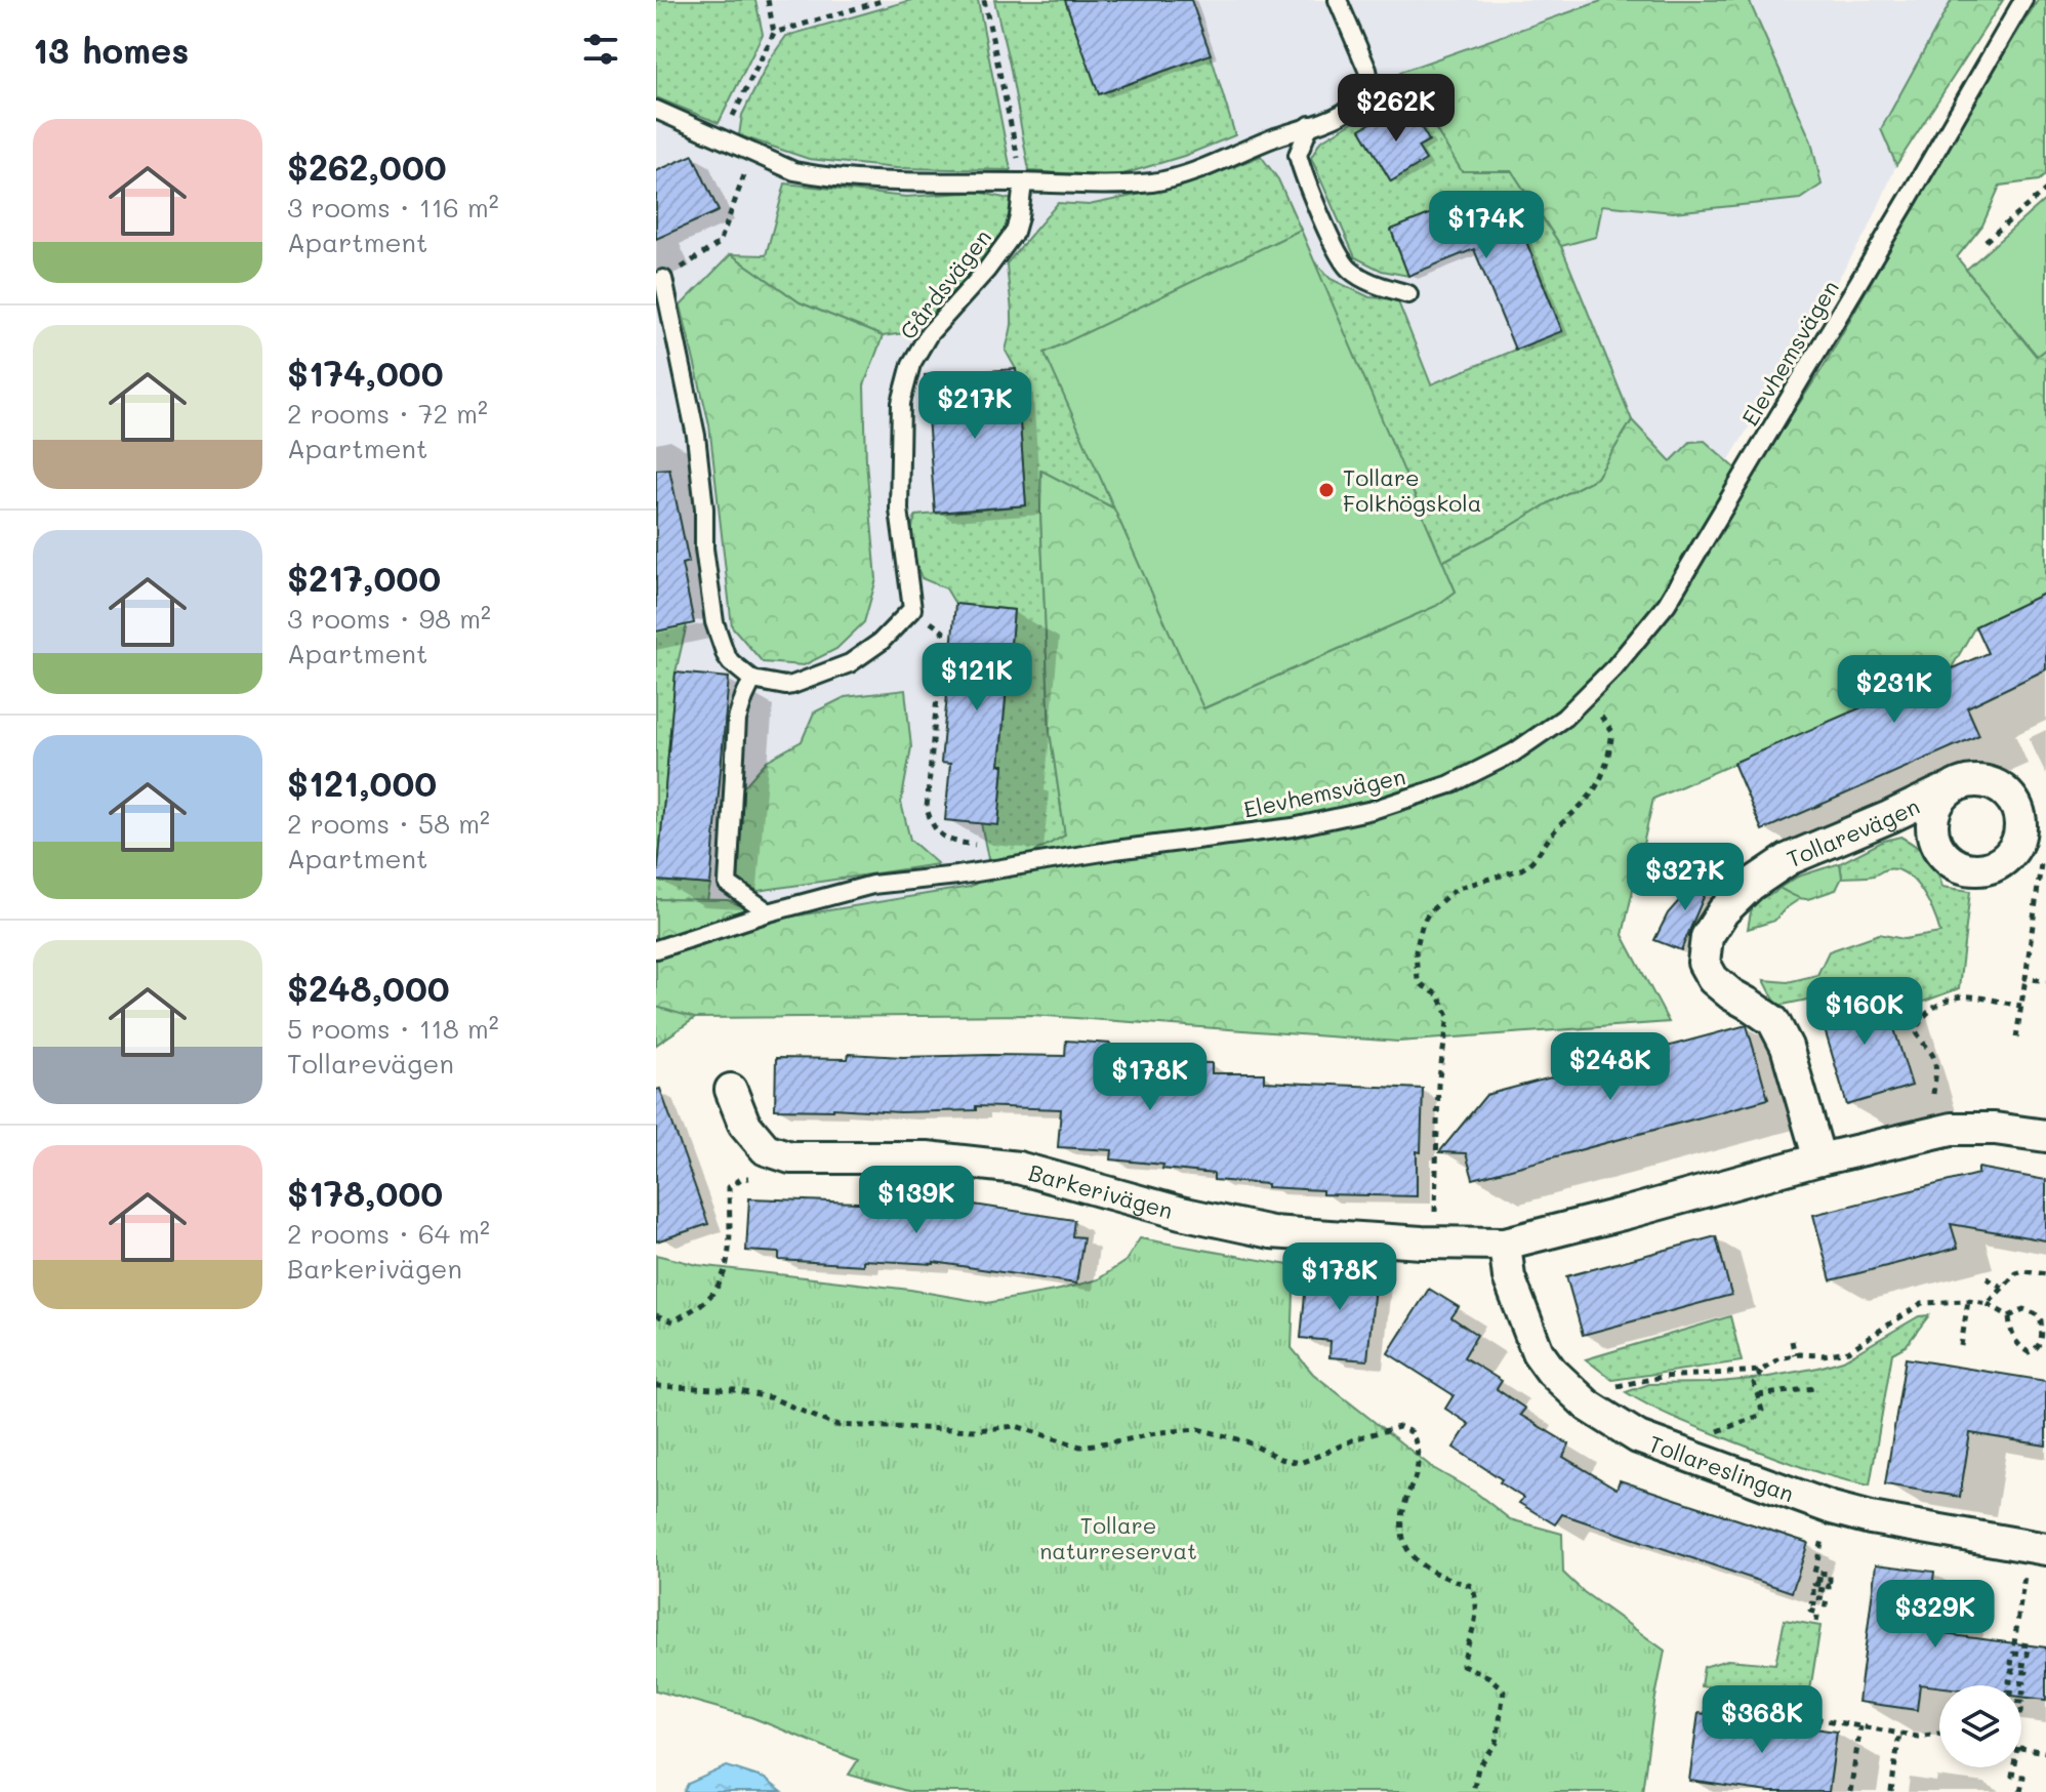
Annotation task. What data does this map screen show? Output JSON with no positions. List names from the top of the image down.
{
  "streets": {
    "street": ["Tollarevägen", "Barkerivägen", "Tollareslingan"],
    "lane": ["Gårdsvägen", "Elevhemsvägen"]
  },
  "crossings": [
    ["Barkerivägen", "Tollareslingan"]
  ],
  "parks": ["Tollare naturreservat"],
  "places": ["Tollare Folkhögskola"],
  "page": {
    "heading": "13 homes",
    "price": [
      "$262K",
      "$174K",
      "$217K",
      "$121K",
      "$231K",
      "$327K",
      "$160K",
      "$248K",
      "$178K",
      "$139K",
      "$178K",
      "$329K",
      "$368K"
    ],
    "list": [
      {
        "name": "$262,000",
        "note": "3 rooms · 116 m² · Apartment"
      },
      {
        "name": "$174,000",
        "note": "2 rooms · 72 m² · Apartment"
      },
      {
        "name": "$217,000",
        "note": "3 rooms · 98 m² · Apartment"
      },
      {
        "name": "$121,000",
        "note": "2 rooms · 58 m² · Apartment"
      },
      {
        "name": "$248,000",
        "note": "5 rooms · 118 m² · Tollarevägen"
      },
      {
        "name": "$178,000",
        "note": "2 rooms · 64 m² · Barkerivägen"
      }
    ]
  }
}
